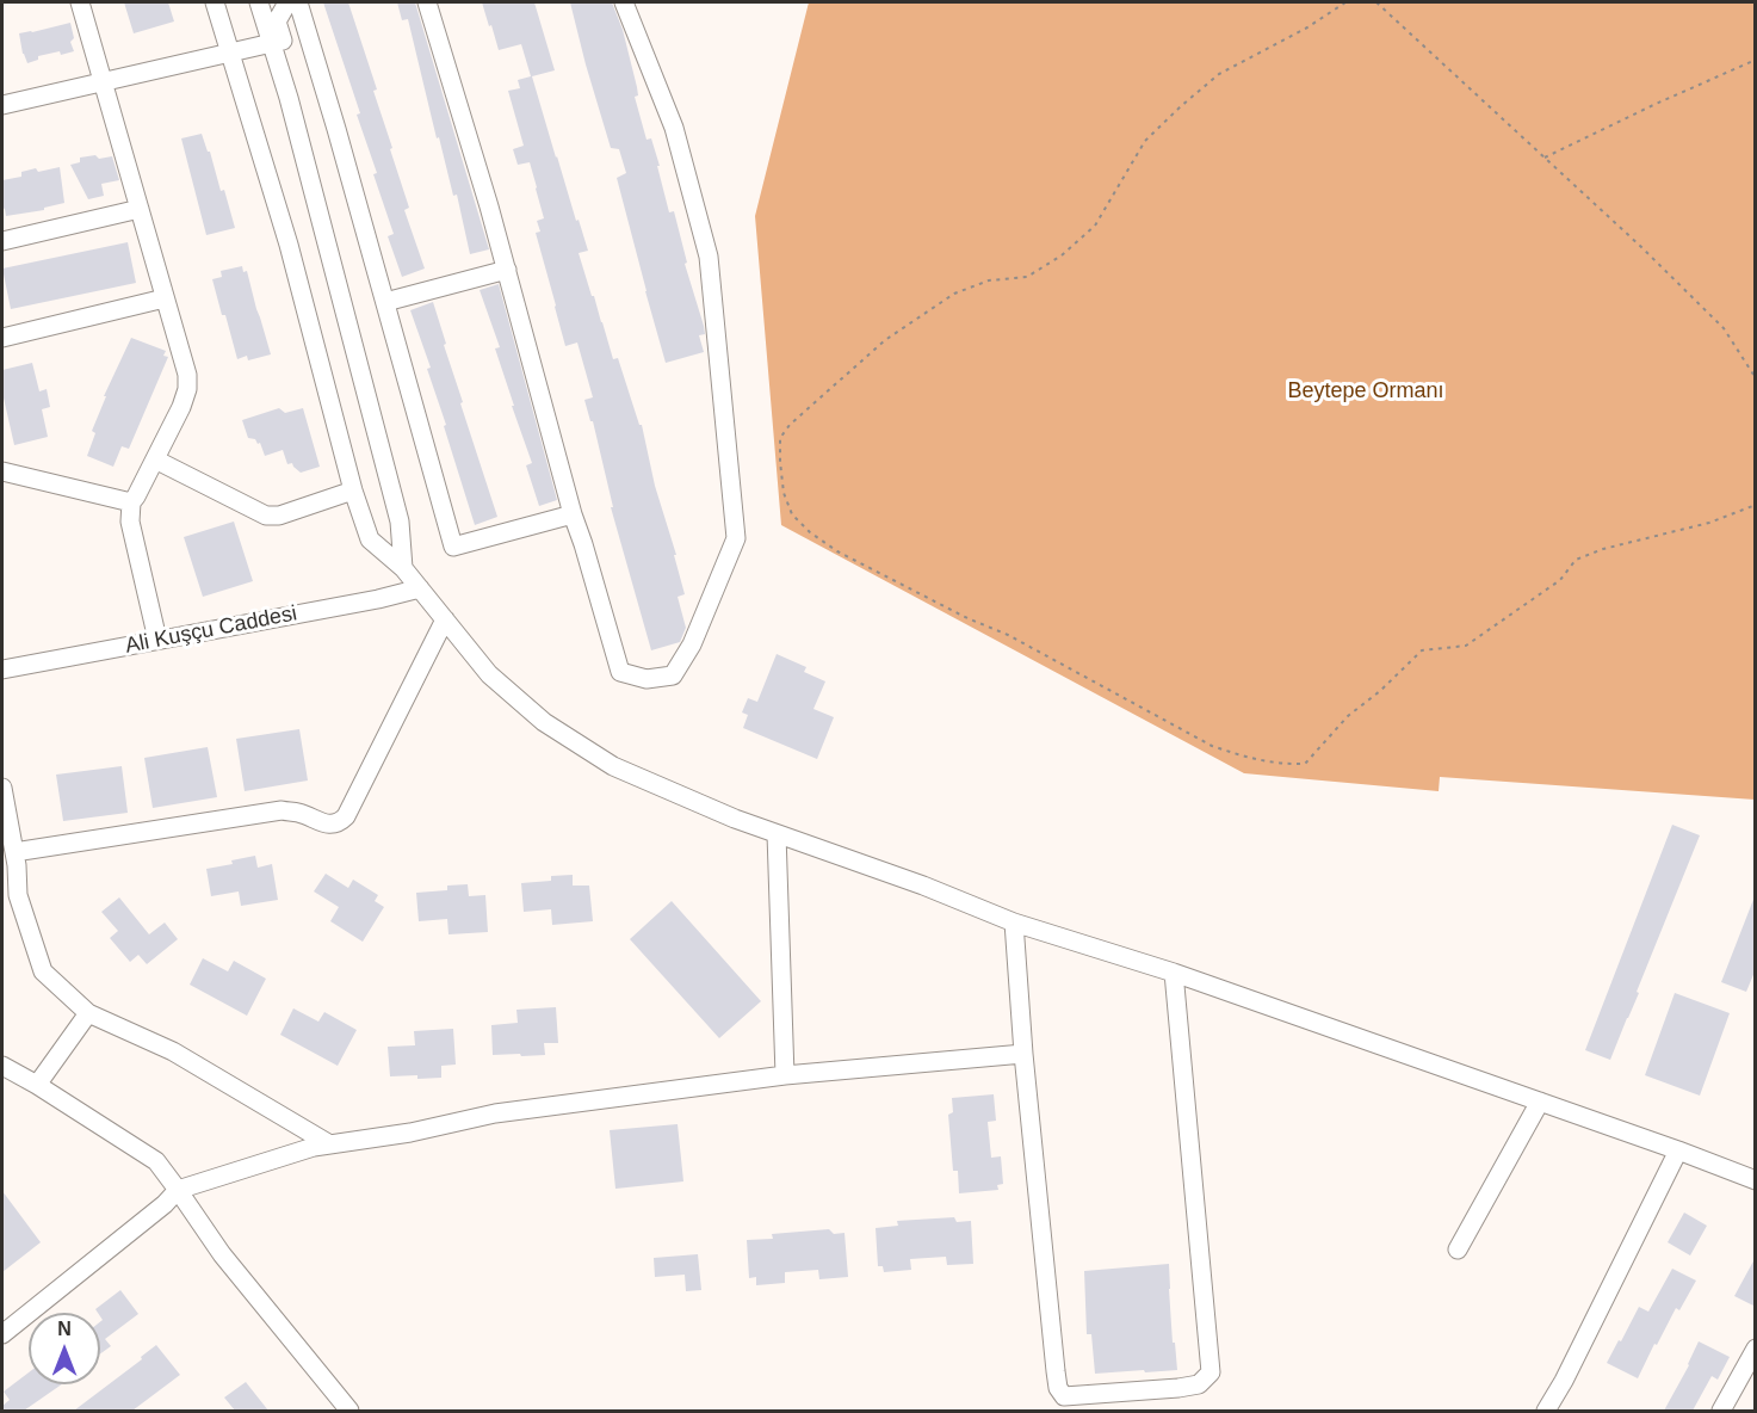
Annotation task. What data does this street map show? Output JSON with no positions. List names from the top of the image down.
{
  "streets": {
    "street": ["Ali Kuşçu Caddesi"]
  },
  "parks": ["Beytepe Ormanı"],
  "north": "top"
}
